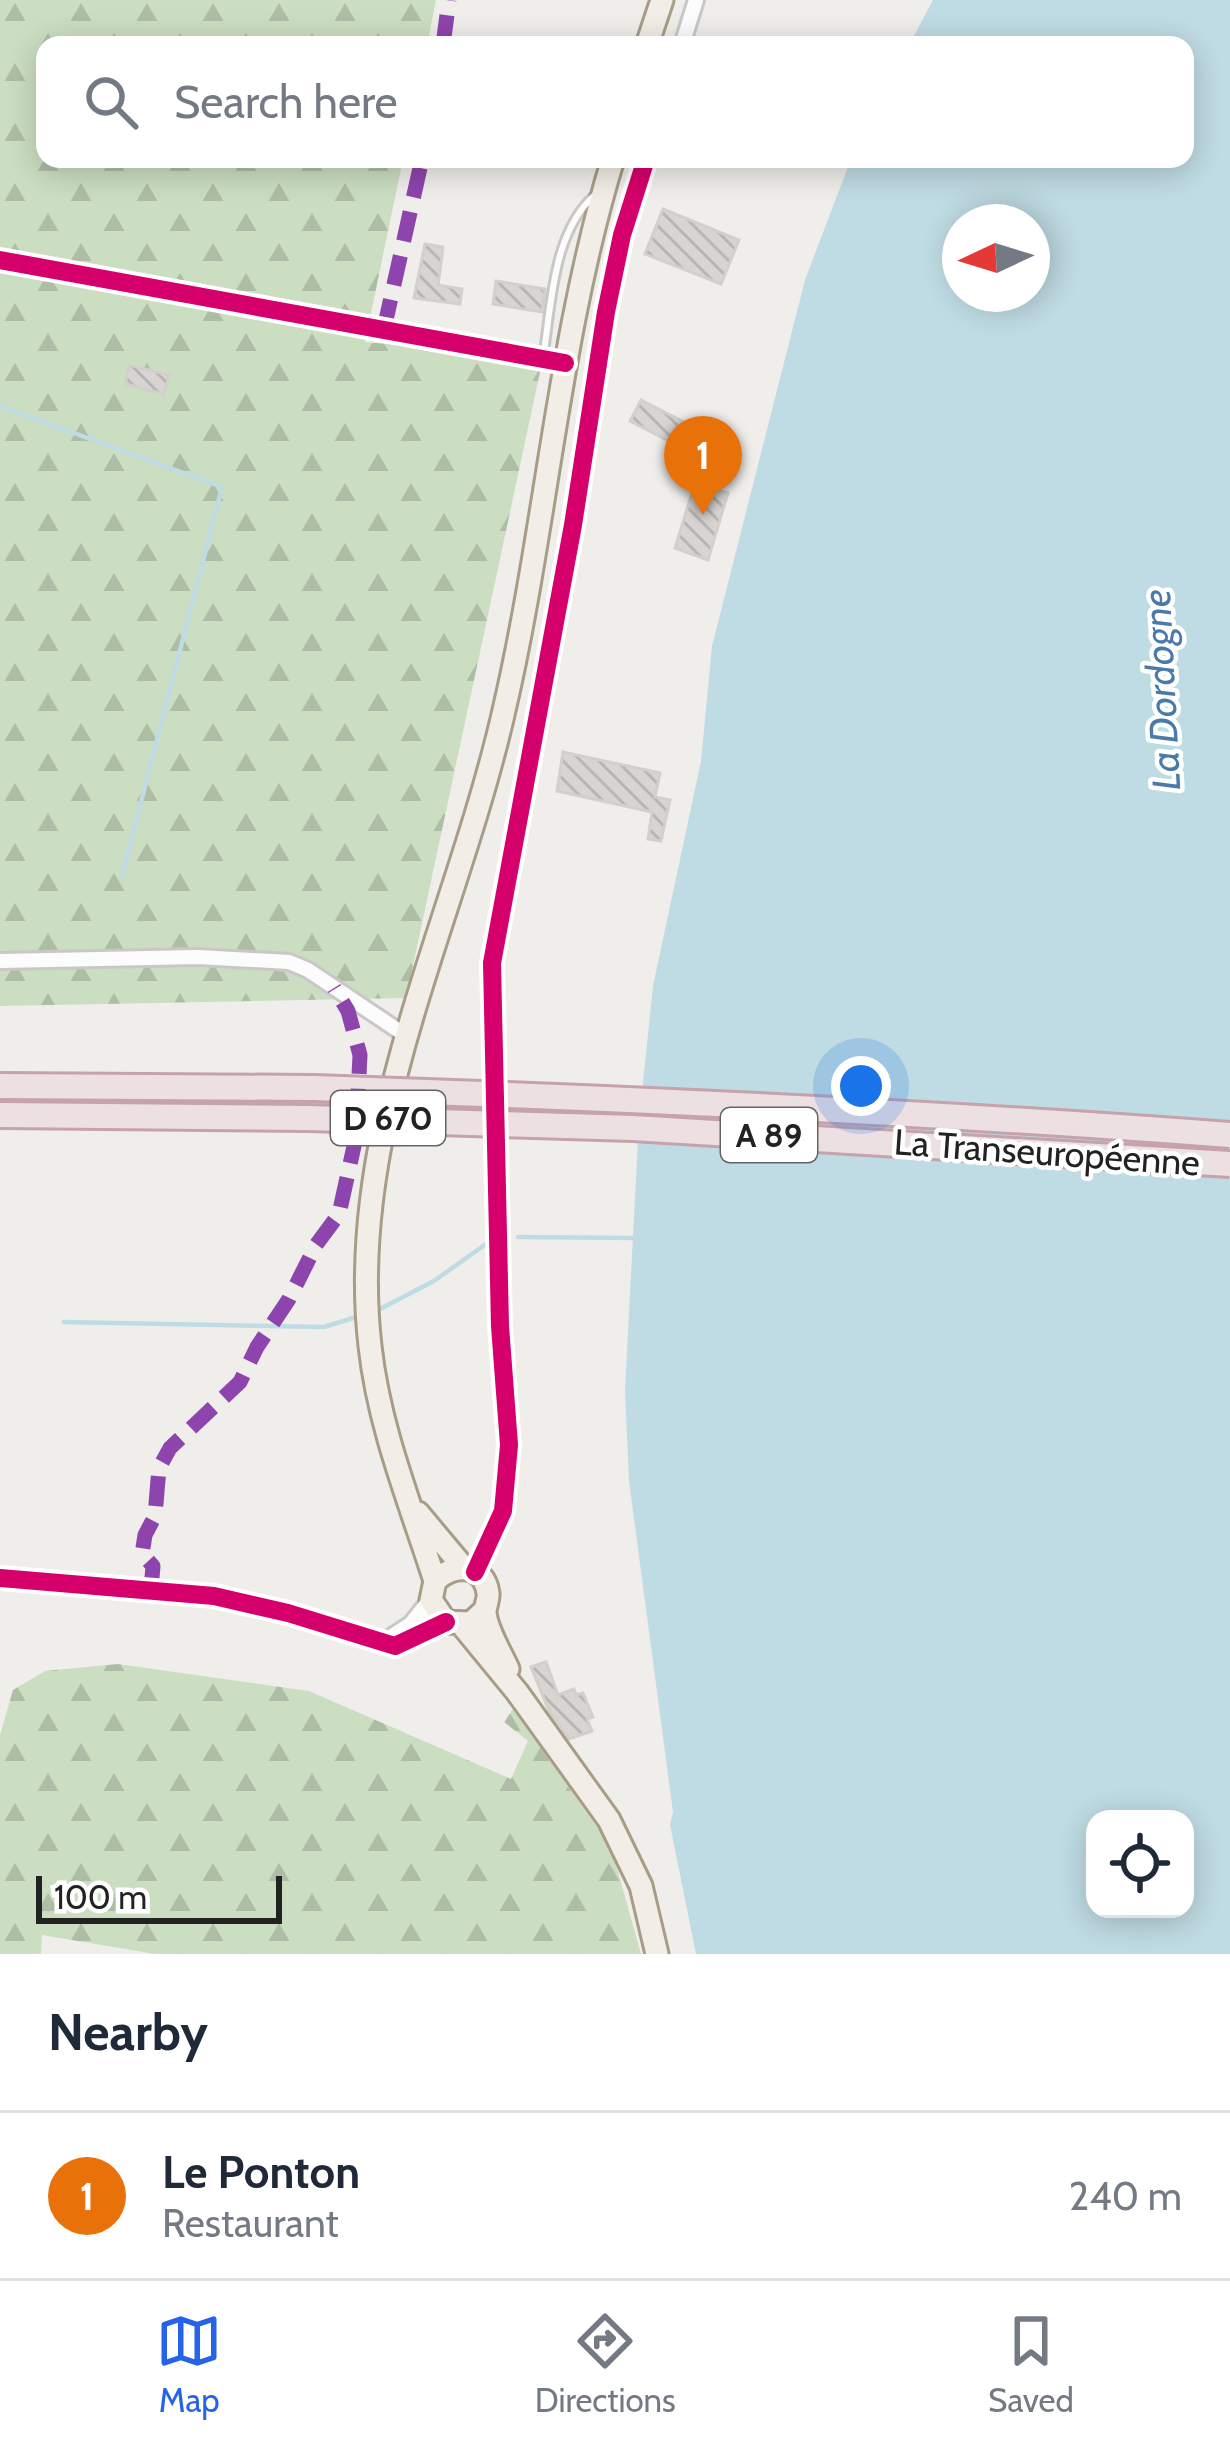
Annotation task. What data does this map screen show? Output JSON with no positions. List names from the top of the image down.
{
  "streets": {
    "highway": ["A 89", "La Transeuropéenne"],
    "main road": ["D 670"]
  },
  "water": ["La Dordogne"],
  "scale_bar": "100 m",
  "north": "left",
  "page": {
    "search": "Search here",
    "pins": "1",
    "scale": "100 m",
    "heading": "Nearby",
    "list": [
      {
        "mark": "1",
        "name": "Le Ponton",
        "note": "Restaurant",
        "value": "240 m"
      }
    ],
    "nav": ["Map", "Directions", "Saved"]
  }
}
